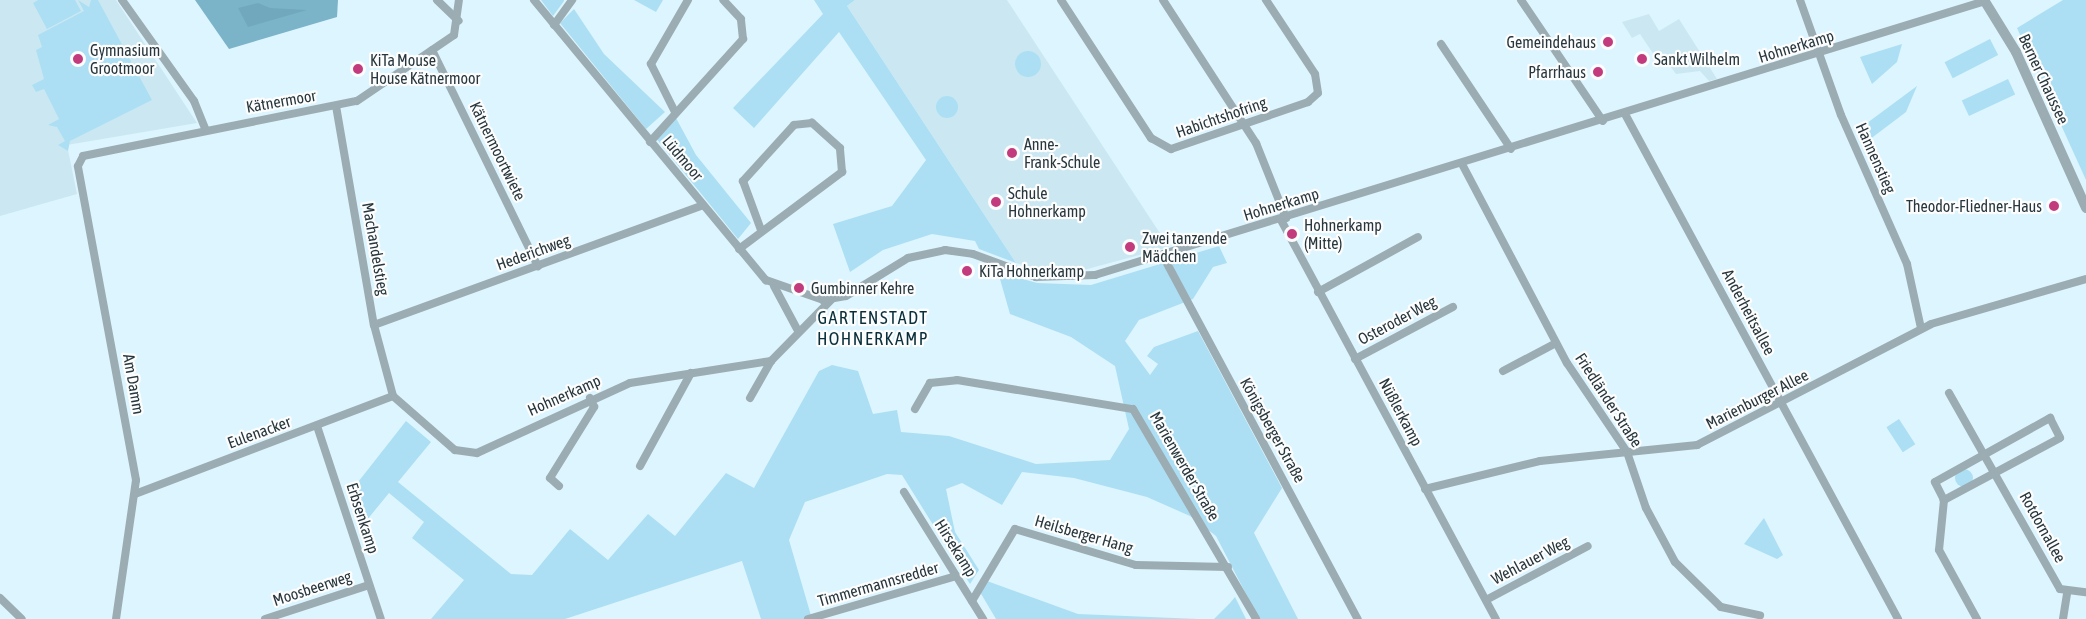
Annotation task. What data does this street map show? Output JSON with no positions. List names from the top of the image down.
{
  "streets": {
    "street": [
      "Hohnerkamp",
      "Berner Chaussee",
      "Kätnermoor",
      "Habichtshofring",
      "Kätnermoortwiete",
      "Lüdmoor",
      "Hannenstieg",
      "Machandelstieg",
      "Hederichweg",
      "Anderheitsallee",
      "Osteroder Weg",
      "Am Damm",
      "Marienburger Allee",
      "Friedländer Straße",
      "Nüßlerkamp",
      "Königsberger Straße",
      "Eulenacker",
      "Marienwerder Straße",
      "Erbsenkamp",
      "Rotdornallee",
      "Heilsberger Hang",
      "Hirsekamp",
      "Wehlauer Weg",
      "Timmermannsredder",
      "Moosbeerweg"
    ]
  },
  "crossings": [
    ["Hohnerkamp", "Berner Chaussee"],
    ["Hohnerkamp", "Hannenstieg"],
    ["Hohnerkamp", "Machandelstieg"],
    ["Hohnerkamp", "Anderheitsallee"],
    ["Hohnerkamp", "Friedländer Straße"],
    ["Hohnerkamp", "Nüßlerkamp"],
    ["Hohnerkamp", "Königsberger Straße"],
    ["Hohnerkamp", "Eulenacker"],
    ["Kätnermoor", "Kätnermoortwiete"],
    ["Kätnermoor", "Machandelstieg"],
    ["Kätnermoor", "Am Damm"],
    ["Habichtshofring", "Nüßlerkamp"],
    ["Kätnermoortwiete", "Hederichweg"],
    ["Lüdmoor", "Hederichweg"],
    ["Hannenstieg", "Marienburger Allee"],
    ["Machandelstieg", "Hederichweg"],
    ["Machandelstieg", "Eulenacker"],
    ["Anderheitsallee", "Marienburger Allee"],
    ["Osteroder Weg", "Nüßlerkamp"],
    ["Am Damm", "Eulenacker"],
    ["Marienburger Allee", "Friedländer Straße"],
    ["Marienburger Allee", "Nüßlerkamp"],
    ["Nüßlerkamp", "Wehlauer Weg"],
    ["Eulenacker", "Erbsenkamp"],
    ["Marienwerder Straße", "Heilsberger Hang"],
    ["Erbsenkamp", "Moosbeerweg"],
    ["Heilsberger Hang", "Hirsekamp"],
    ["Hirsekamp", "Timmermannsredder"]
  ],
  "districts": ["GARTENSTADT HOHNERKAMP"],
  "places": [
    "Gemeindehaus",
    "Gymnasium Grootmoor",
    "Sankt Wilhelm",
    "KiTa Mouse House Kätnermoor",
    "Pfarrhaus",
    "Anne- Frank-Schule",
    "Schule Hohnerkamp",
    "Theodor-Fliedner-Haus",
    "Hohnerkamp (Mitte)",
    "Zwei tanzende Mädchen",
    "KiTa Hohnerkamp",
    "Gumbinner Kehre"
  ]
}
